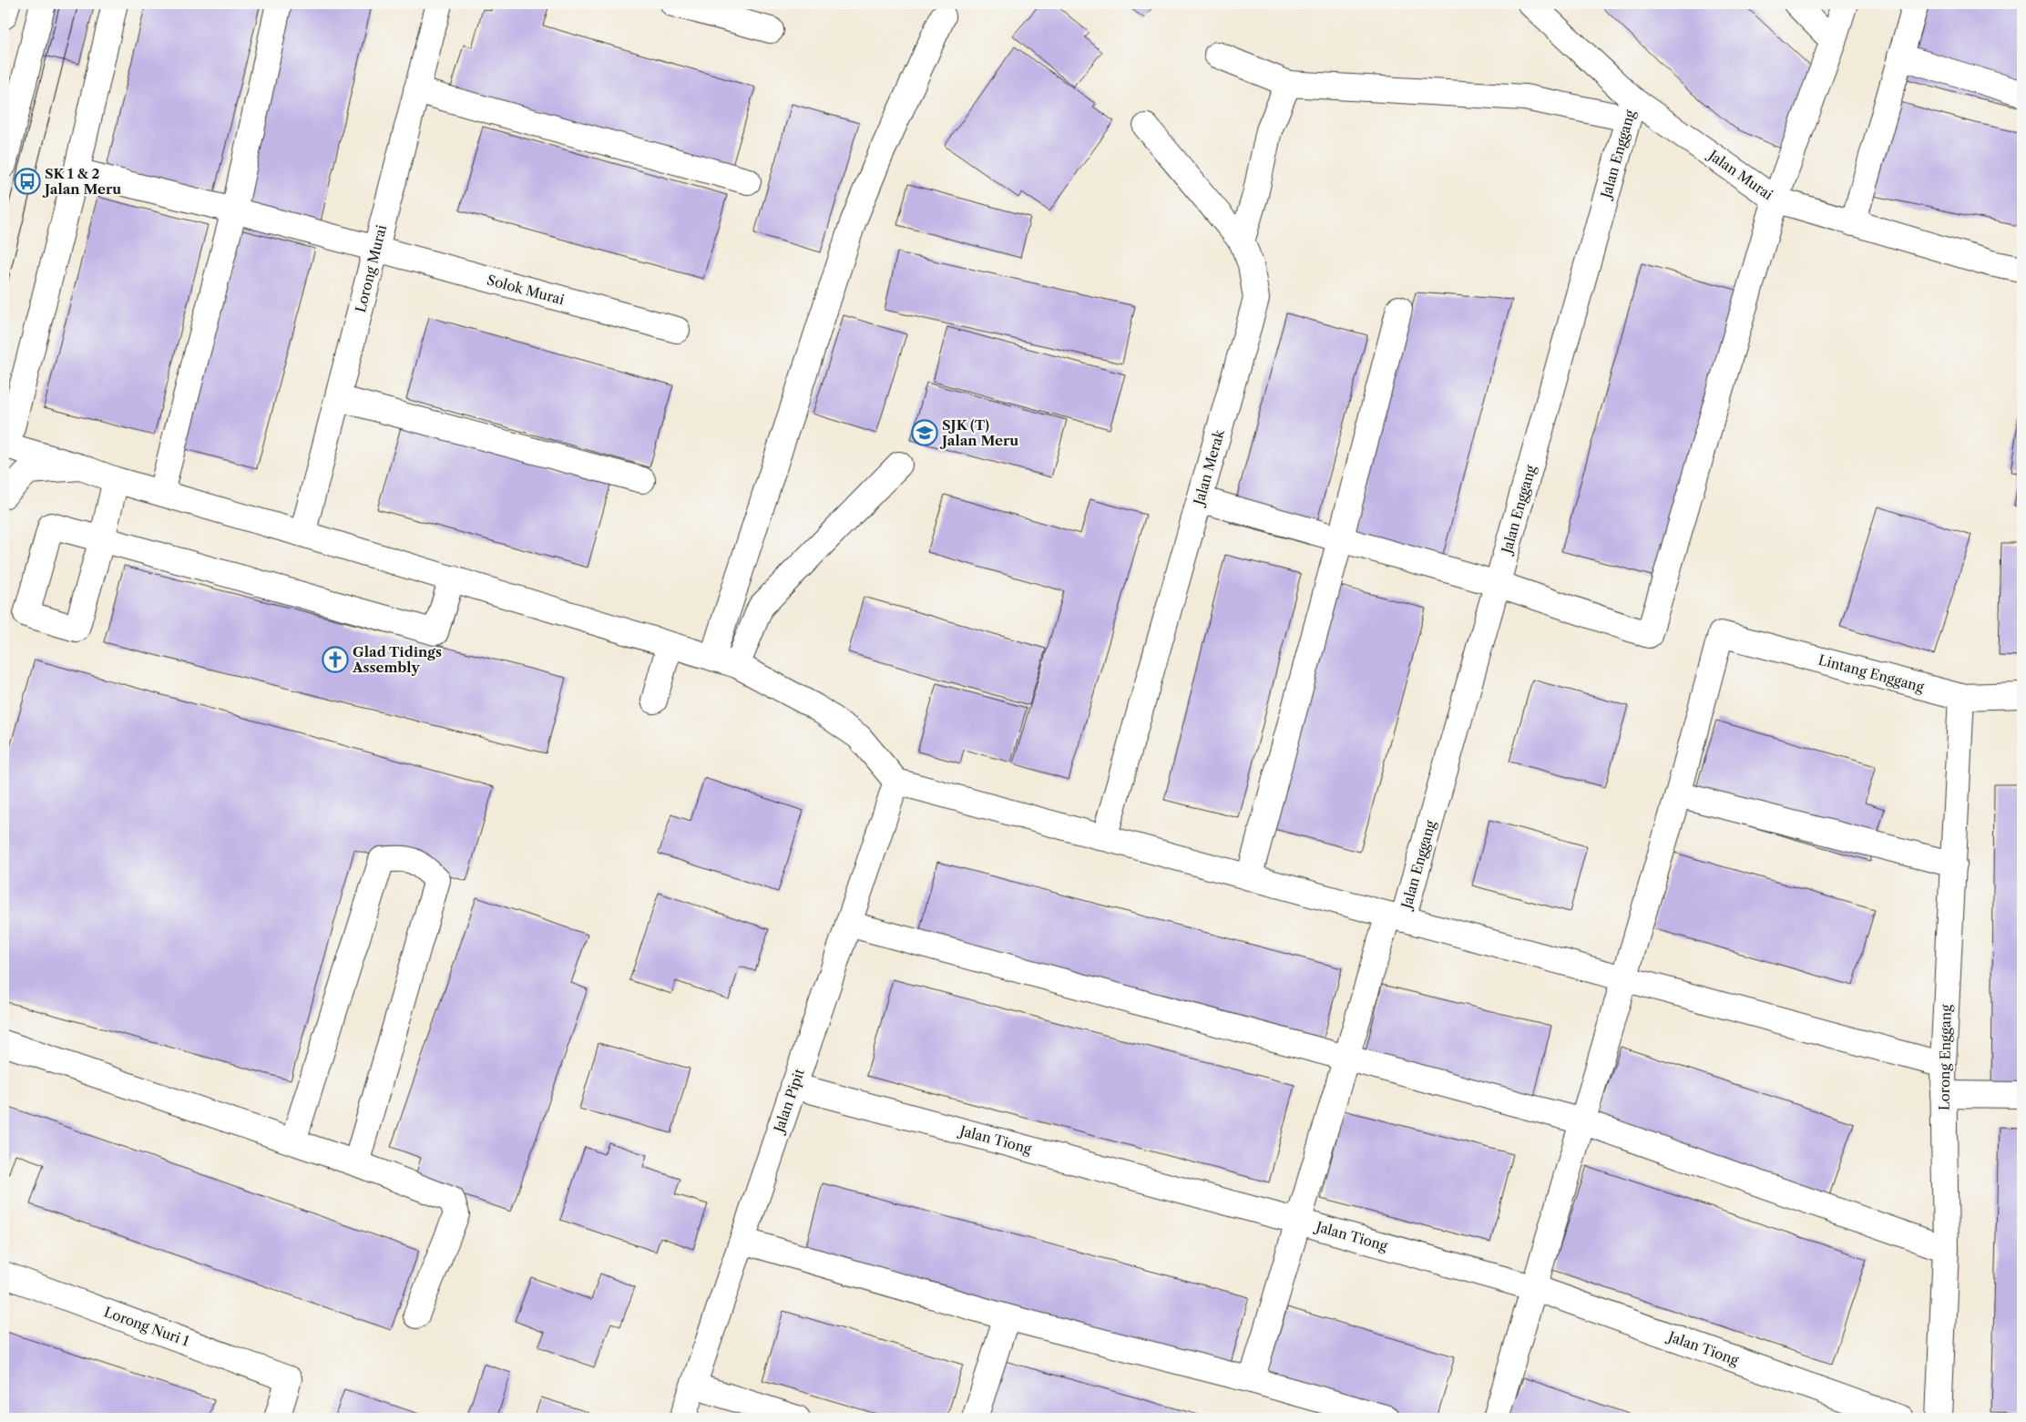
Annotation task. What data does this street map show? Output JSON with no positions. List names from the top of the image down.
{
  "streets": {
    "main road": [
      "Jalan Enggang",
      "Jalan Murai",
      "Lorong Murai",
      "Solok Murai",
      "Jalan Merak",
      "Lintang Enggang",
      "Lorong Enggang",
      "Jalan Pipit",
      "Jalan Tiong",
      "Lorong Nuri 1"
    ]
  },
  "crossings": [
    ["Jalan Enggang", "Jalan Murai"],
    ["Jalan Enggang", "Jalan Tiong"],
    ["Lorong Murai", "Solok Murai"],
    ["Lintang Enggang", "Lorong Enggang"],
    ["Jalan Pipit", "Jalan Tiong"]
  ],
  "places": {
    "bus stop": ["SK 1 & 2 Jalan Meru"],
    "school or university": ["SJK (T) Jalan Meru"],
    "church": ["Glad Tidings Assembly"]
  }
}
